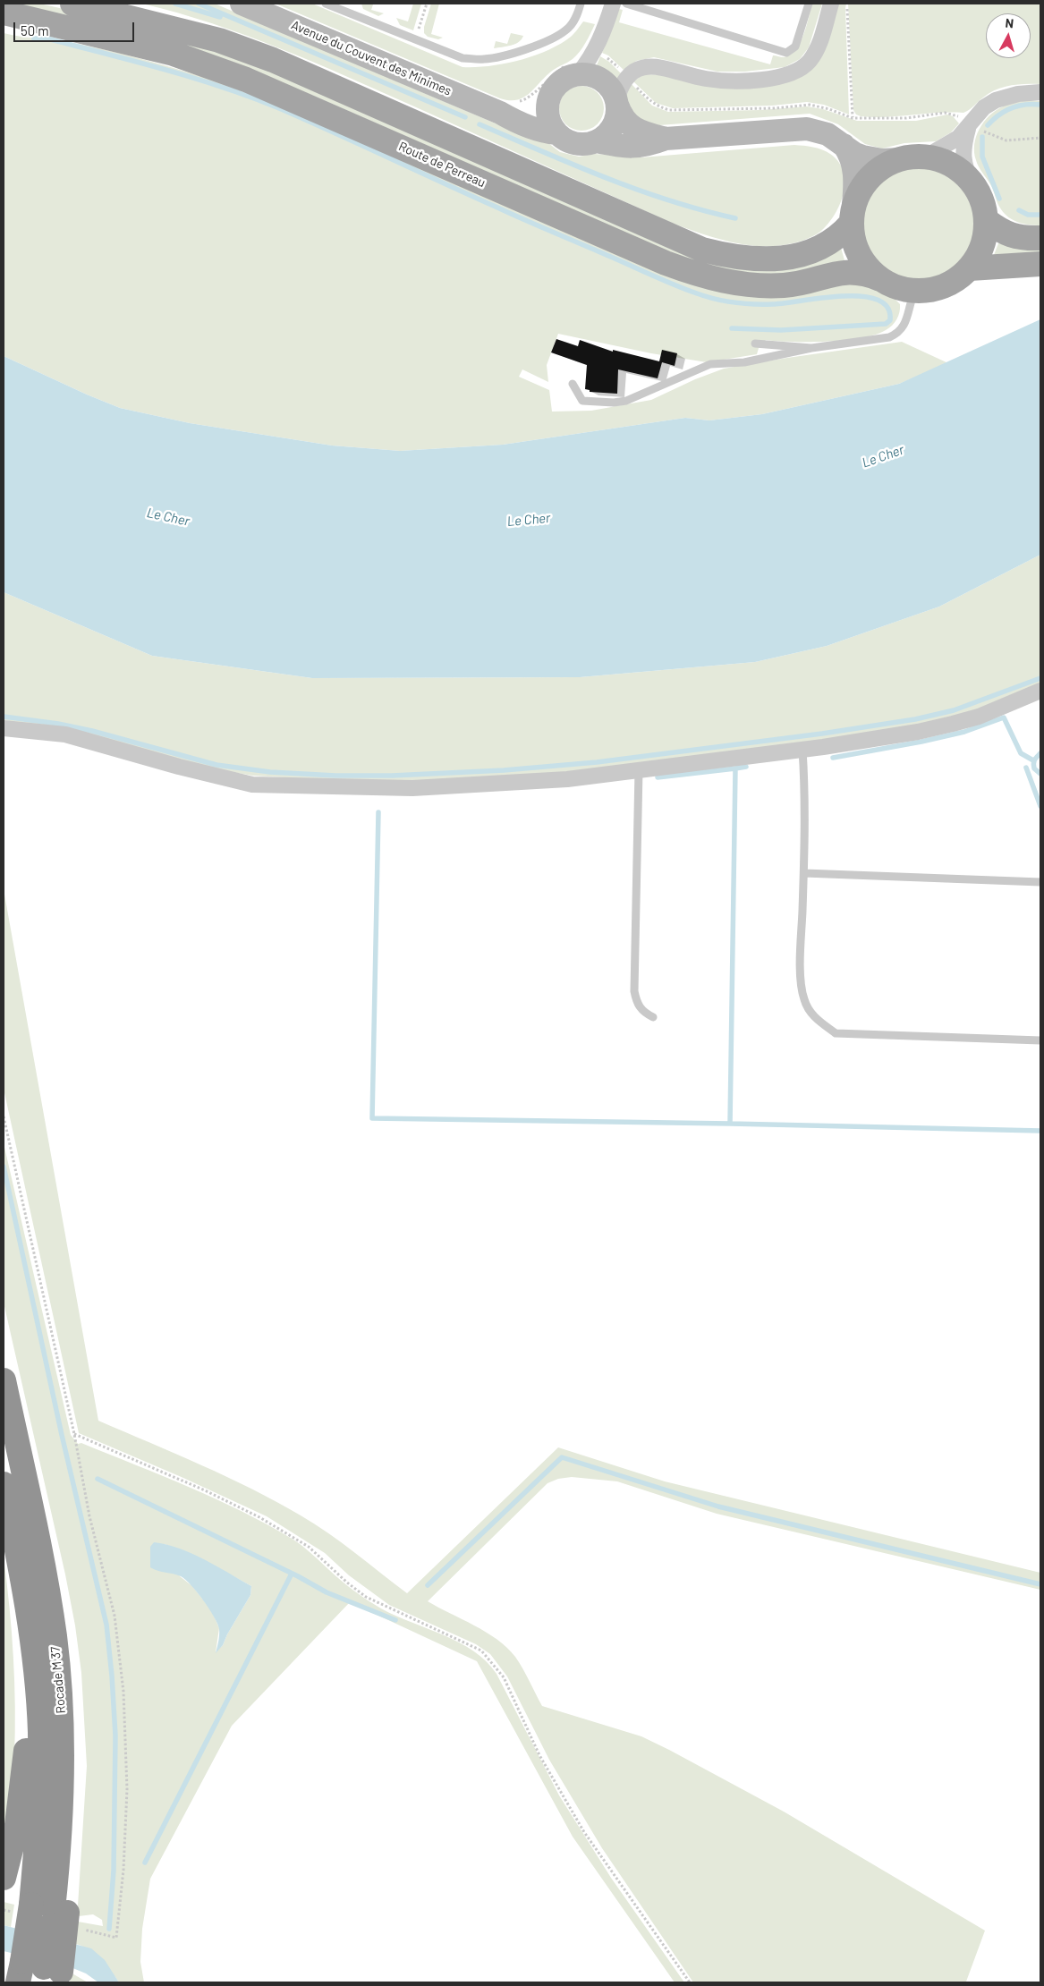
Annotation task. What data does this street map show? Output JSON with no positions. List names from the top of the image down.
{
  "streets": {
    "highway": ["Rocade M 37"],
    "main road": ["Route de Perreau"],
    "street": ["Avenue du Couvent des Minimes"]
  },
  "water": ["Le Cher"],
  "scale_bar": "50 m",
  "north": "top"
}
